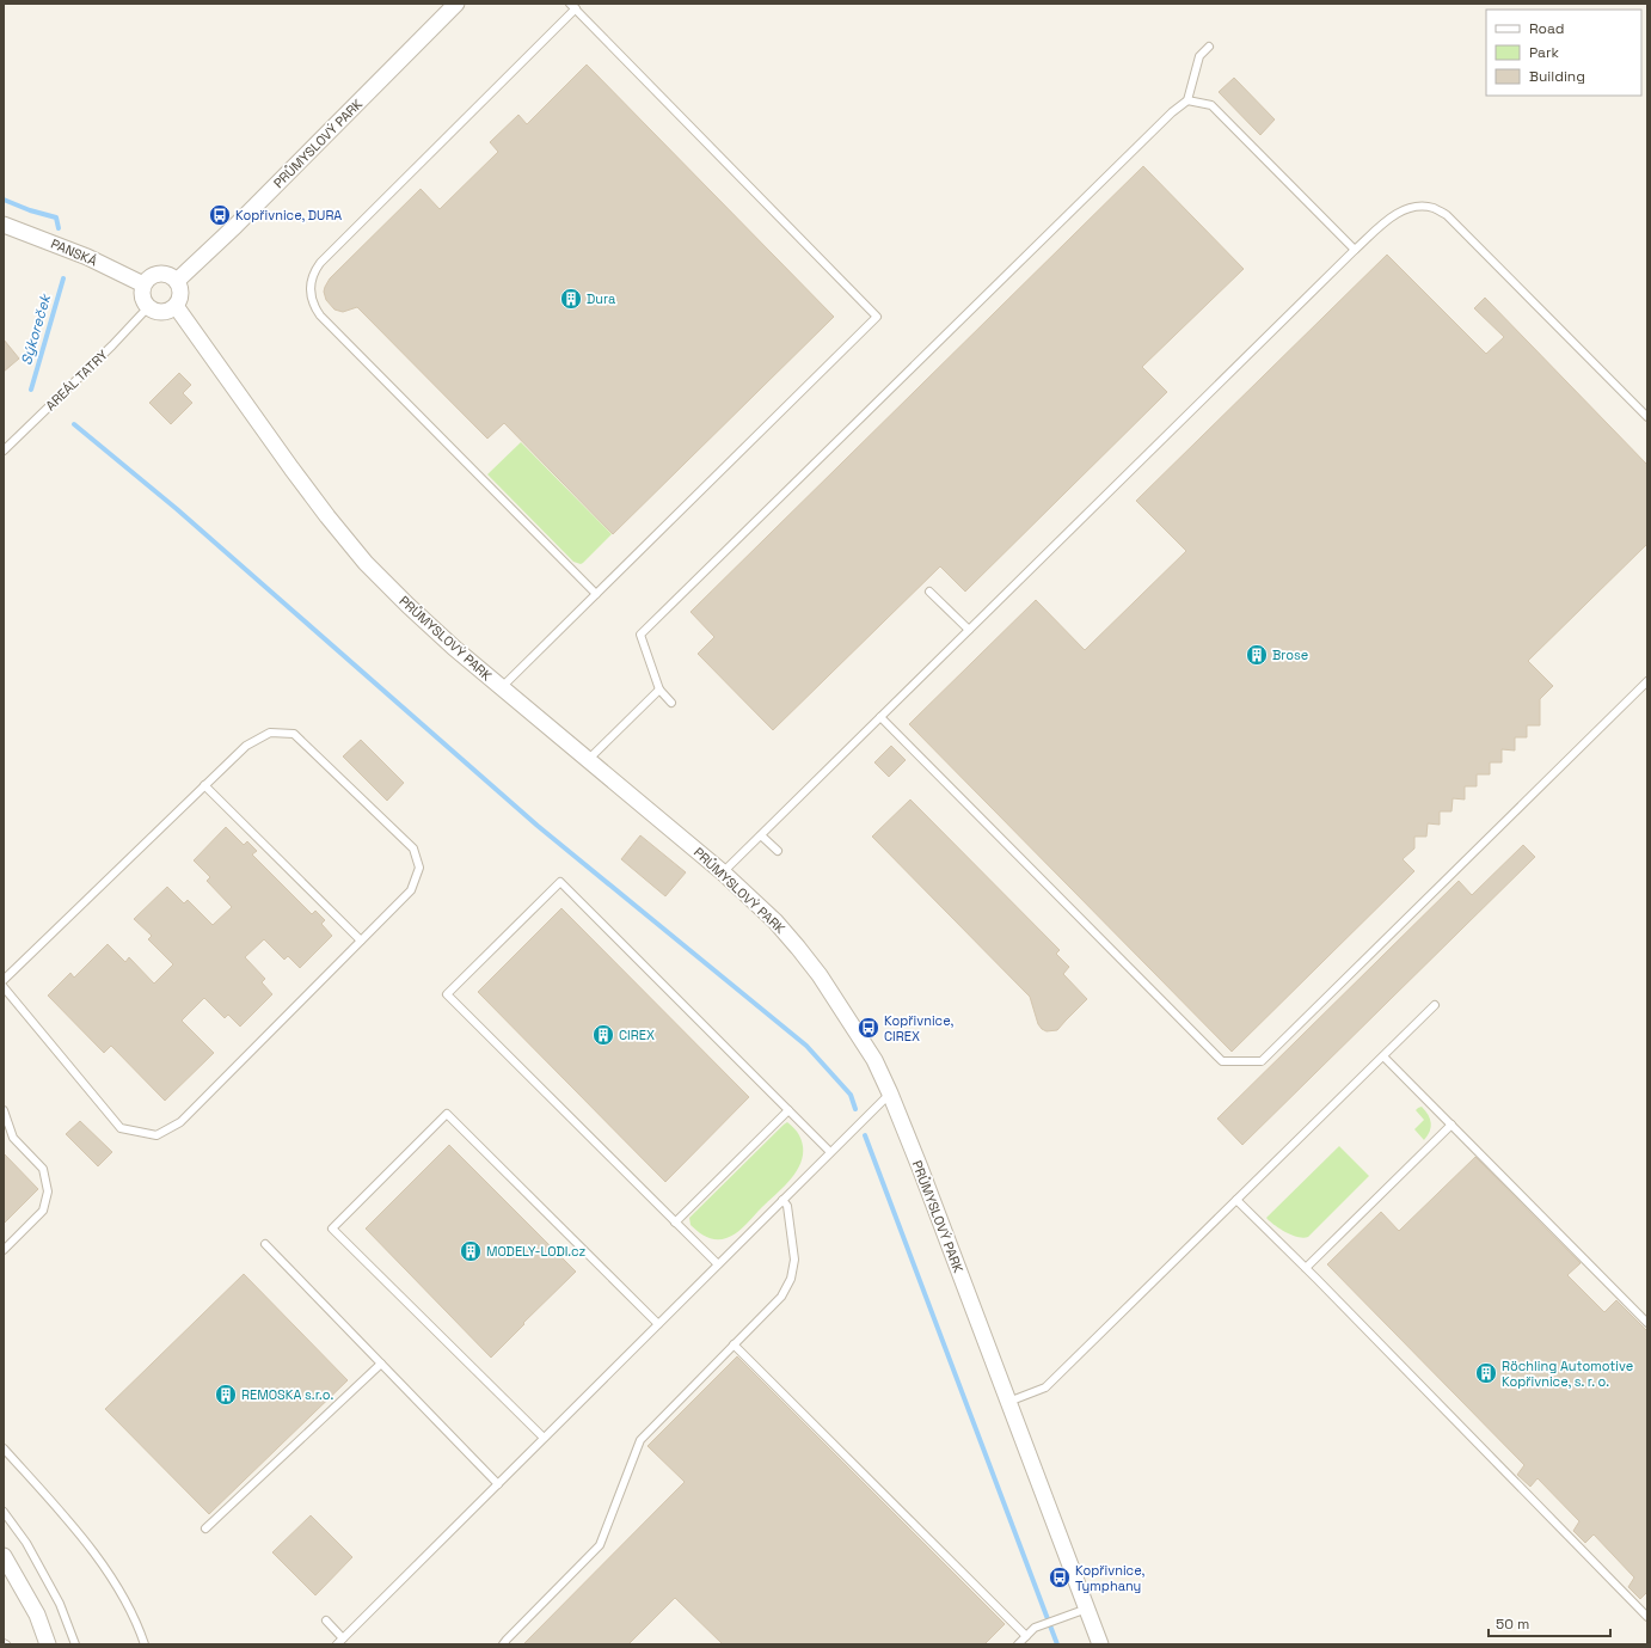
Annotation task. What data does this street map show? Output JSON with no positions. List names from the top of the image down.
{
  "streets": {
    "street": ["PRŮMYSLOVÝ PARK", "PANSKÁ"],
    "lane": ["AREÁL TATRY"]
  },
  "crossings": [
    ["PRŮMYSLOVÝ PARK", "PANSKÁ"],
    ["PRŮMYSLOVÝ PARK", "AREÁL TATRY"],
    ["PANSKÁ", "AREÁL TATRY"]
  ],
  "water": ["Sýkoreček"],
  "places": {
    "bus stop": ["Kopřivnice, DURA", "Kopřivnice, CIREX", "Kopřivnice, Tymphany"],
    "building": [
      "Dura",
      "Brose",
      "CIREX",
      "MODELY-LODI.cz",
      "Röchling Automotive Kopřivnice, s. r. o.",
      "REMOSKA s.r.o."
    ]
  },
  "legend": ["Road", "Park", "Building"],
  "scale_bar": "50 m"
}
